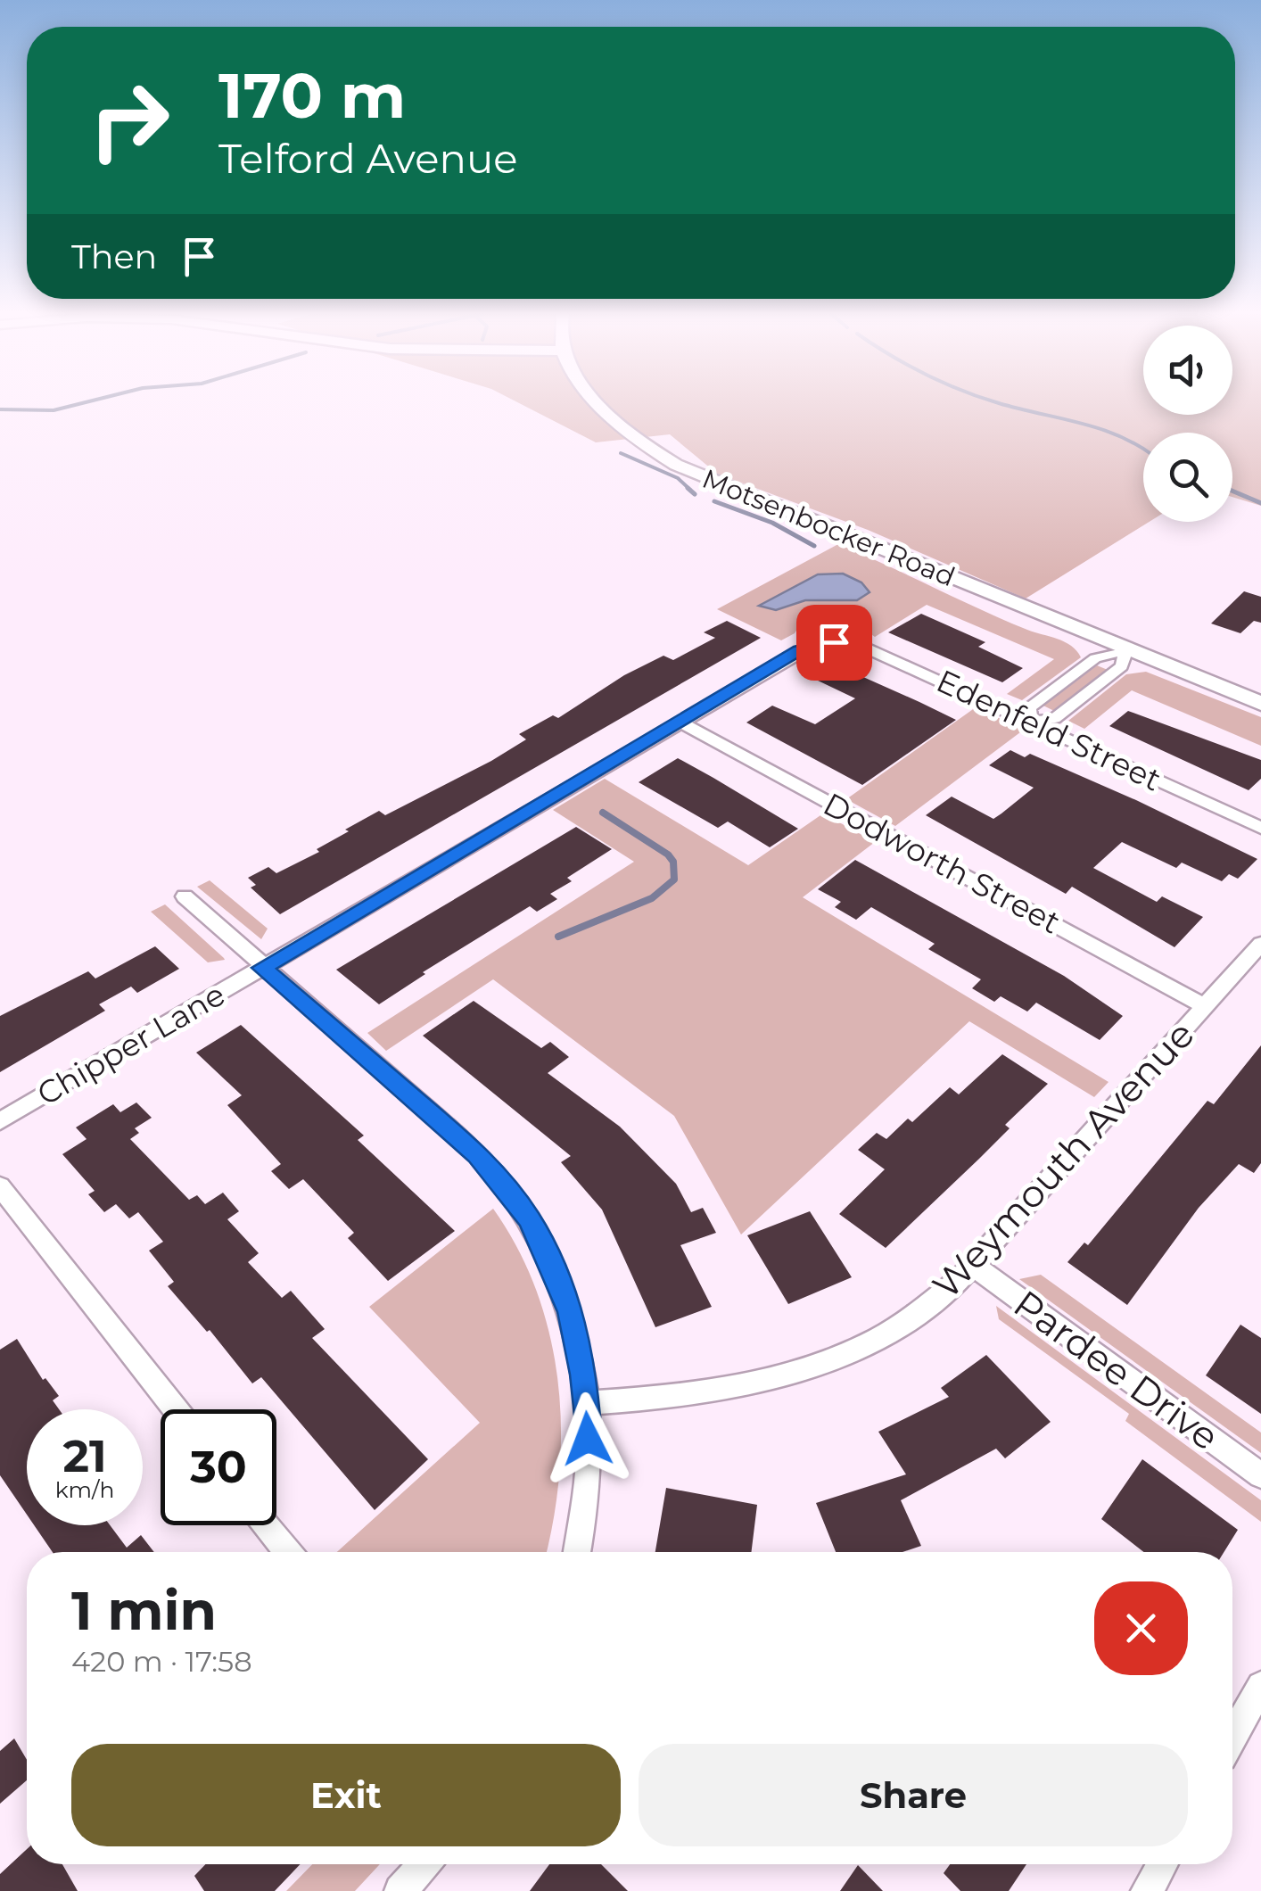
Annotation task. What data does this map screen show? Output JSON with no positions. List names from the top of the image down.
{
  "streets": {
    "main road": ["Motsenbocker Road"],
    "street": [
      "Edenfeld Street",
      "Dodworth Street",
      "Chipper Lane",
      "Weymouth Avenue",
      "Pardee Drive"
    ]
  },
  "crossings": [
    ["Edenfeld Street", "Chipper Lane"],
    ["Dodworth Street", "Chipper Lane"],
    ["Dodworth Street", "Weymouth Avenue"],
    ["Weymouth Avenue", "Pardee Drive"]
  ],
  "page": {
    "turn": ["170 m", "Telford Avenue"],
    "then": "Then",
    "speed": "21 km/h",
    "limit": "30",
    "heading": ["1 min", "420 m · 17:58"],
    "buttons": ["Exit", "Share"]
  }
}
